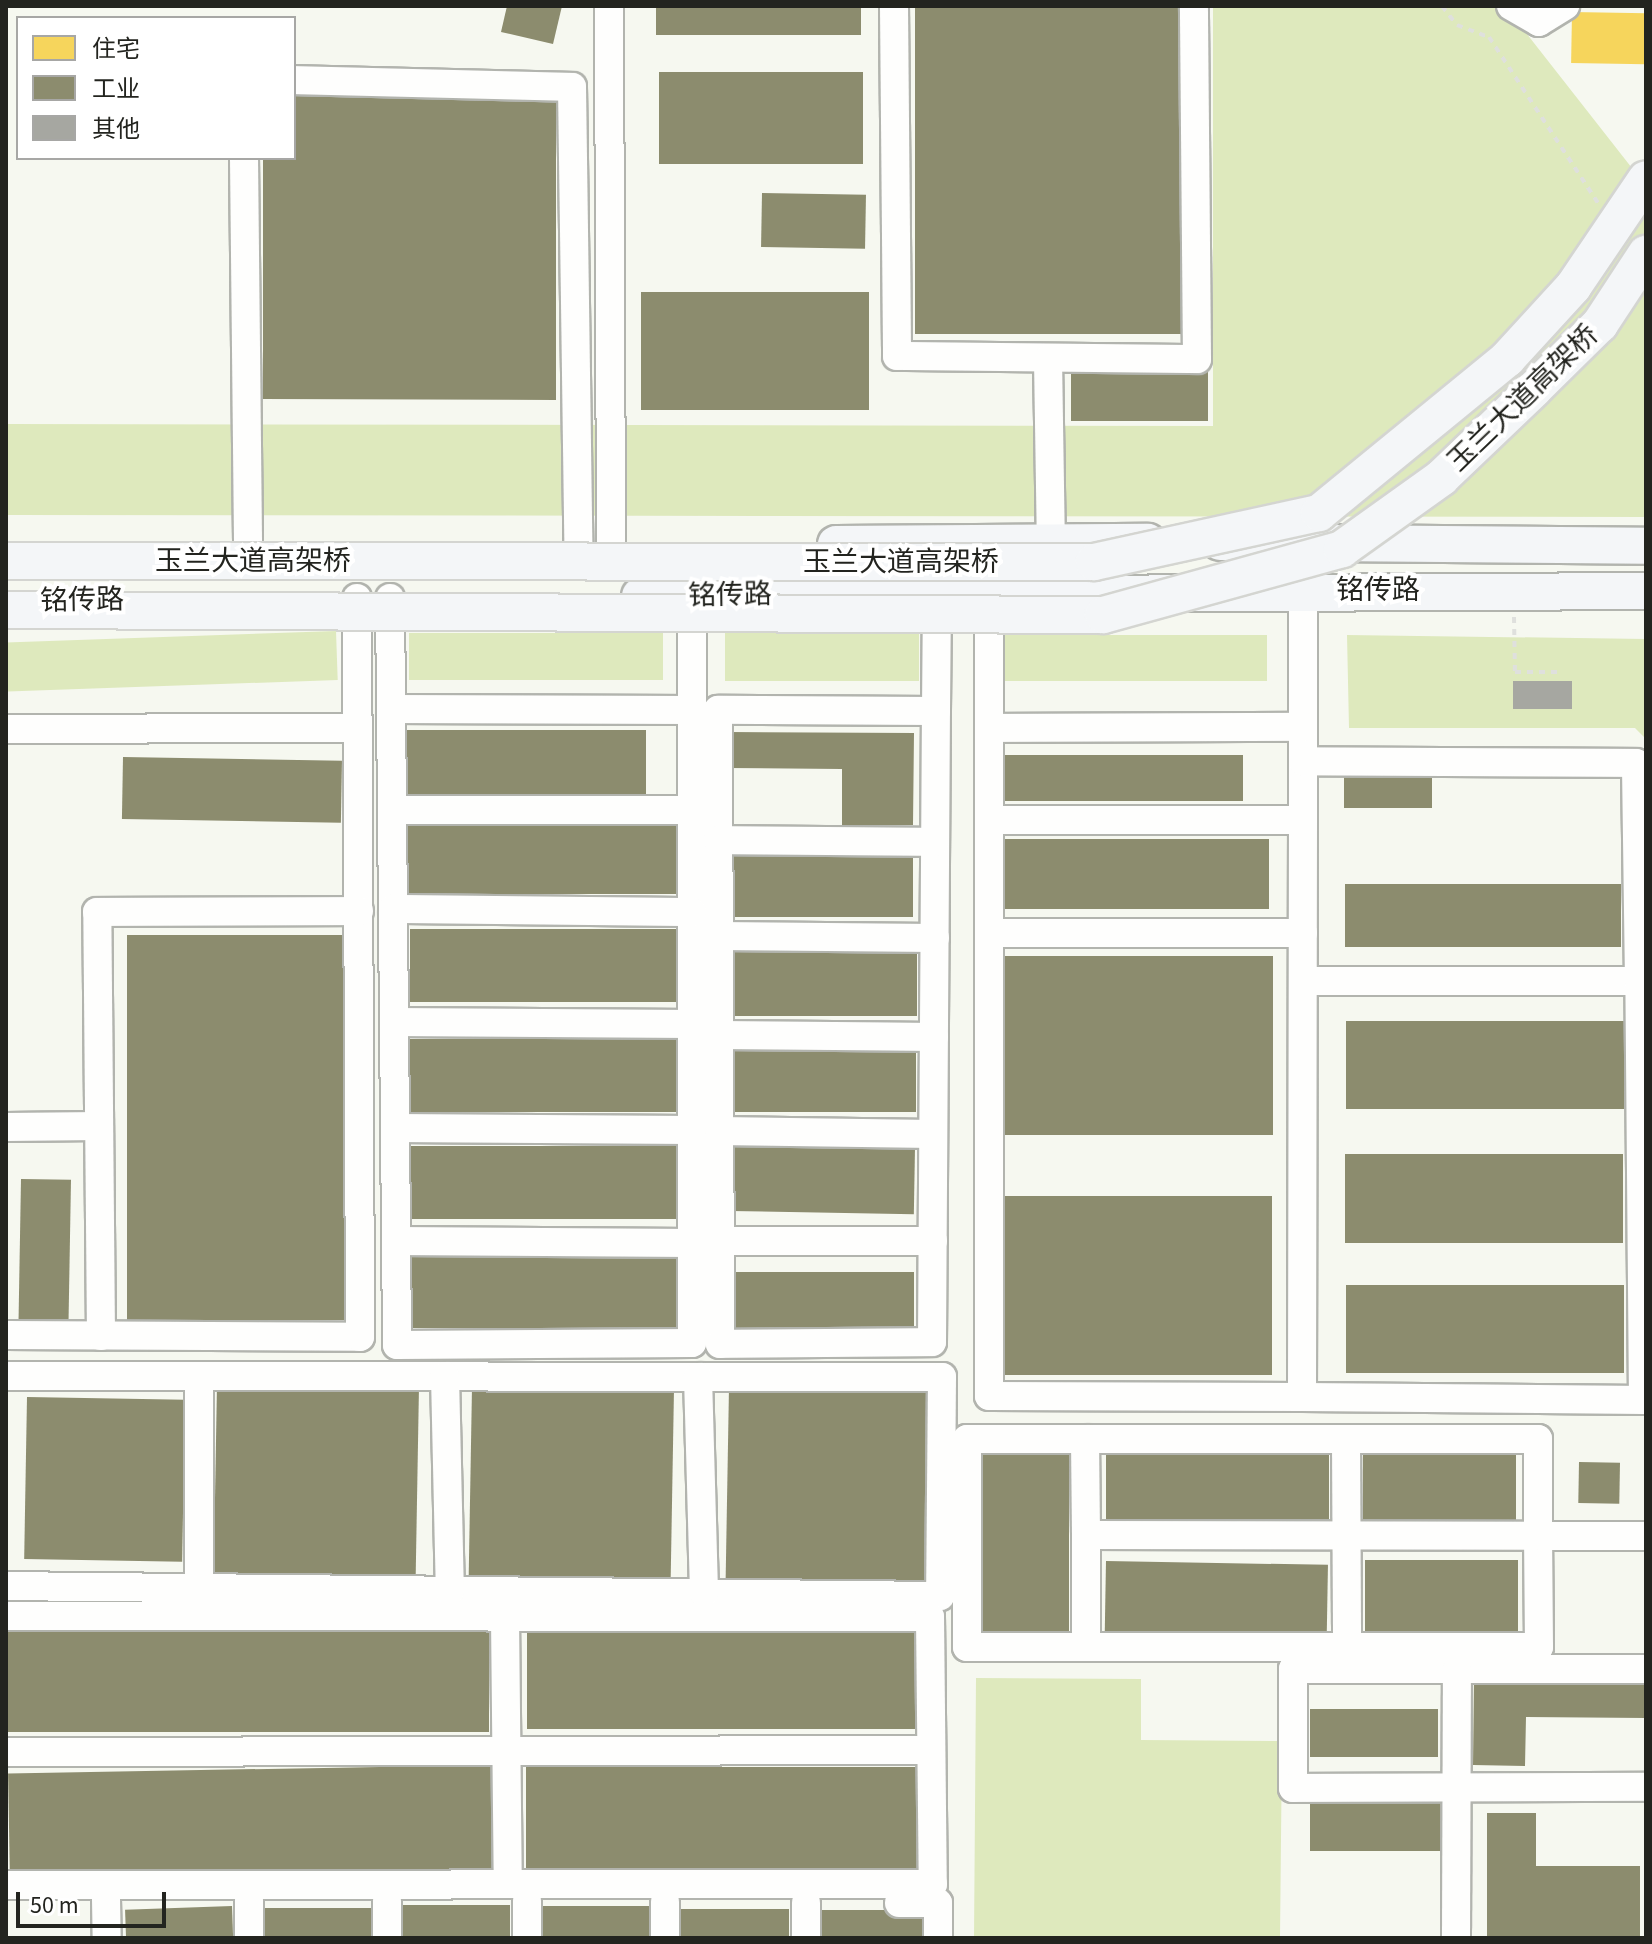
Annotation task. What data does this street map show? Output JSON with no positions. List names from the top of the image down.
{
  "streets": {
    "main road": ["玉兰大道高架桥", "铭传路"]
  },
  "legend": ["住宅", "工业", "其他"],
  "scale_bar": "50 m"
}
